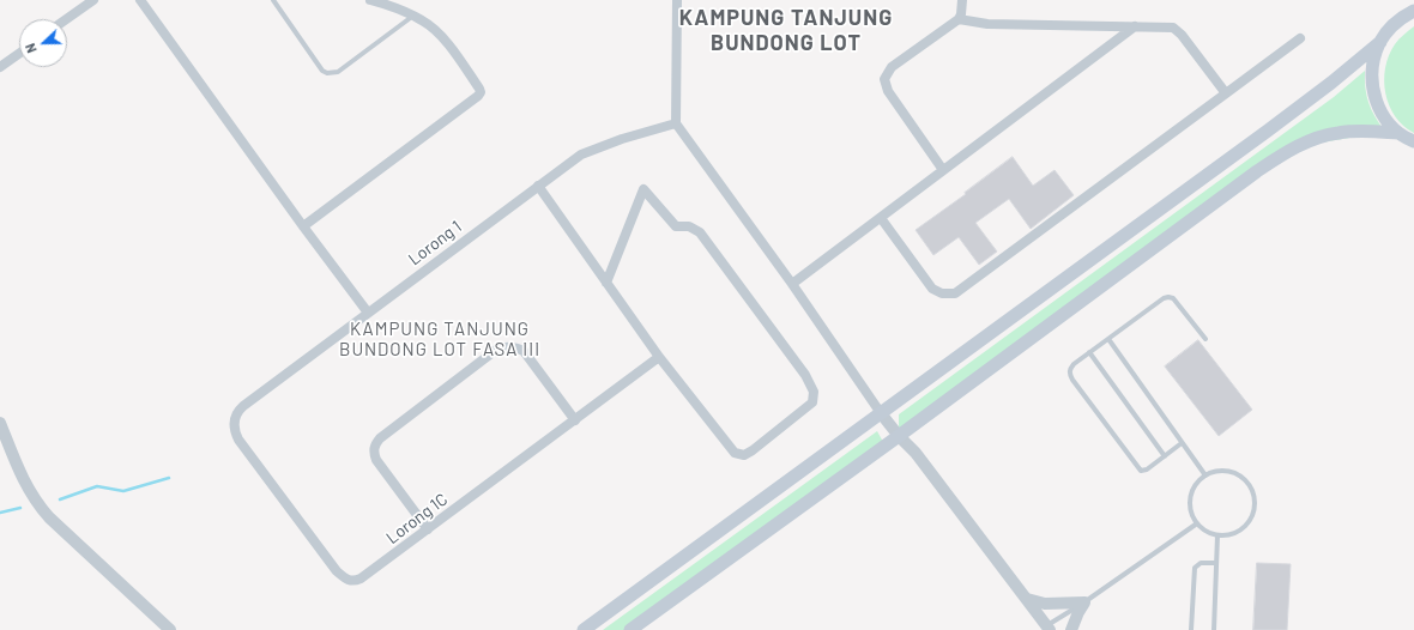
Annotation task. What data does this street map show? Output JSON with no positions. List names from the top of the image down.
{
  "streets": {
    "street": ["Lorong 1", "Lorong 1C"]
  },
  "crossings": [
    ["Lorong 1", "Lorong 1C"]
  ],
  "districts": ["KAMPUNG TANJUNG BUNDONG LOT", "KAMPUNG TANJUNG BUNDONG LOT FASA III"],
  "north": "left"
}
